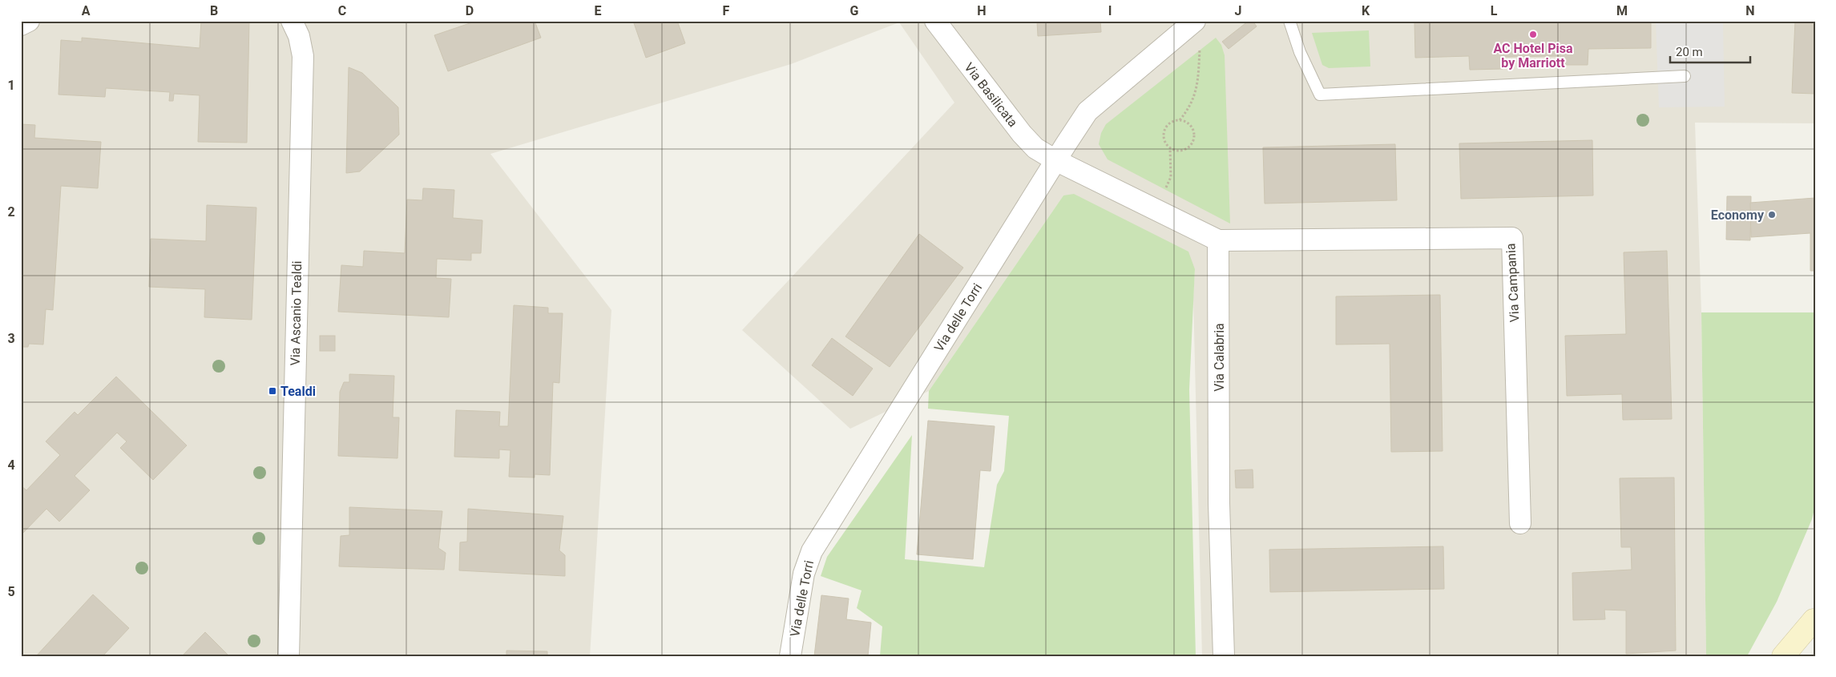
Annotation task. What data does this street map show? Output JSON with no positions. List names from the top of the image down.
{
  "streets": {
    "street": [
      "Via Basilicata",
      "Via Campania",
      "Via Ascanio Tealdi",
      "Via delle Torri",
      "Via Calabria"
    ]
  },
  "crossings": [
    ["Via Basilicata", "Via delle Torri"],
    ["Via Campania", "Via Calabria"]
  ],
  "places": {
    "other": ["AC Hotel Pisa by Marriott", "Economy"],
    "transit": ["Tealdi"]
  },
  "scale_bar": "20 m",
  "grid": {
    "columns": [
      "A",
      "B",
      "C",
      "D",
      "E",
      "F",
      "G",
      "H",
      "I",
      "J",
      "K",
      "L",
      "M",
      "N"
    ],
    "rows": [
      "1",
      "2",
      "3",
      "4",
      "5"
    ]
  }
}
